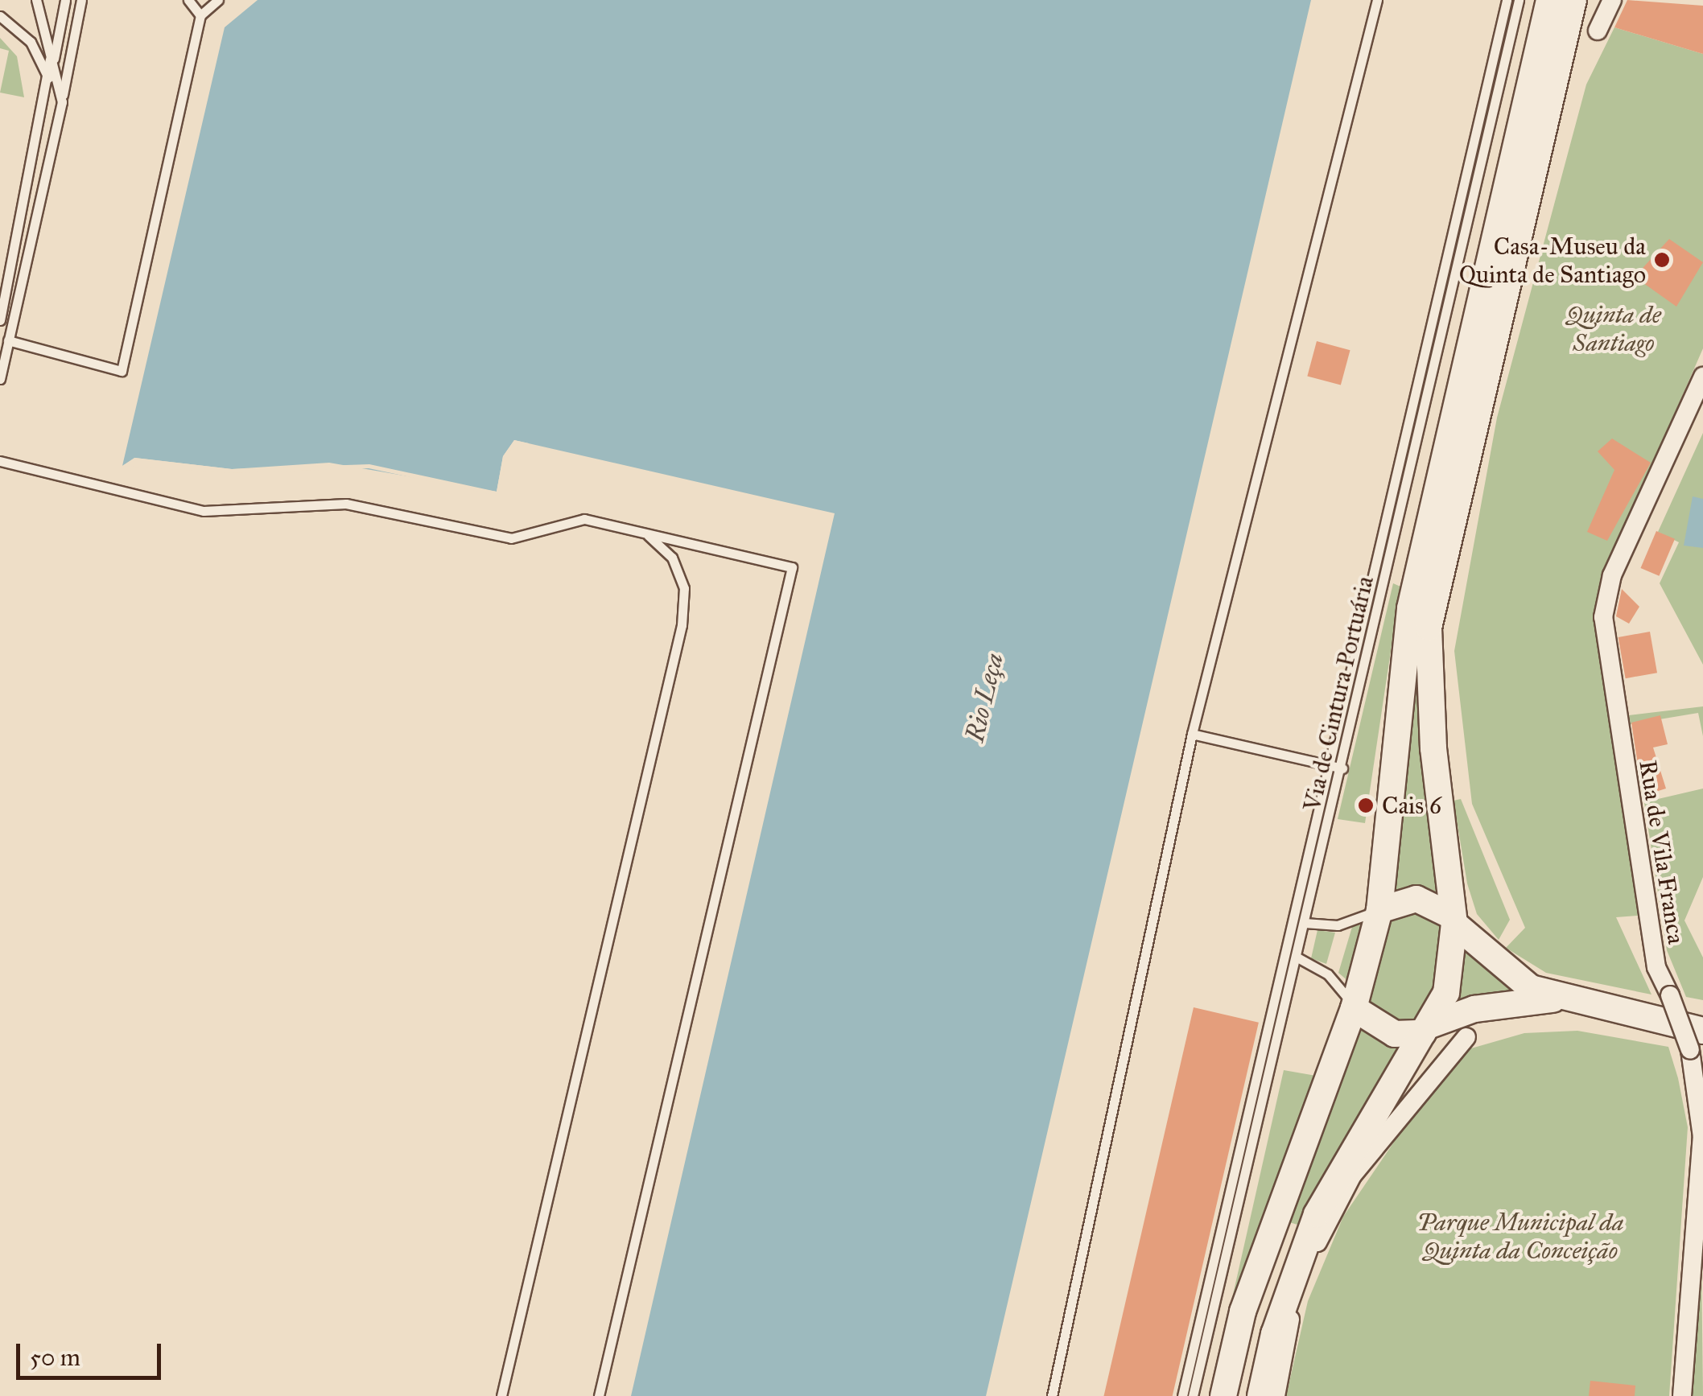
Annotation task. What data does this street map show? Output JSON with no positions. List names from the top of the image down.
{
  "streets": {
    "street": ["Rua de Vila Franca"],
    "lane": ["Via de Cintura Portuária"]
  },
  "water": ["Rio Leça"],
  "parks": ["Quinta de Santiago", "Parque Municipal da Quinta da Conceição"],
  "places": ["Casa-Museu da Quinta de Santiago", "Cais 6"],
  "scale_bar": "50 m"
}
